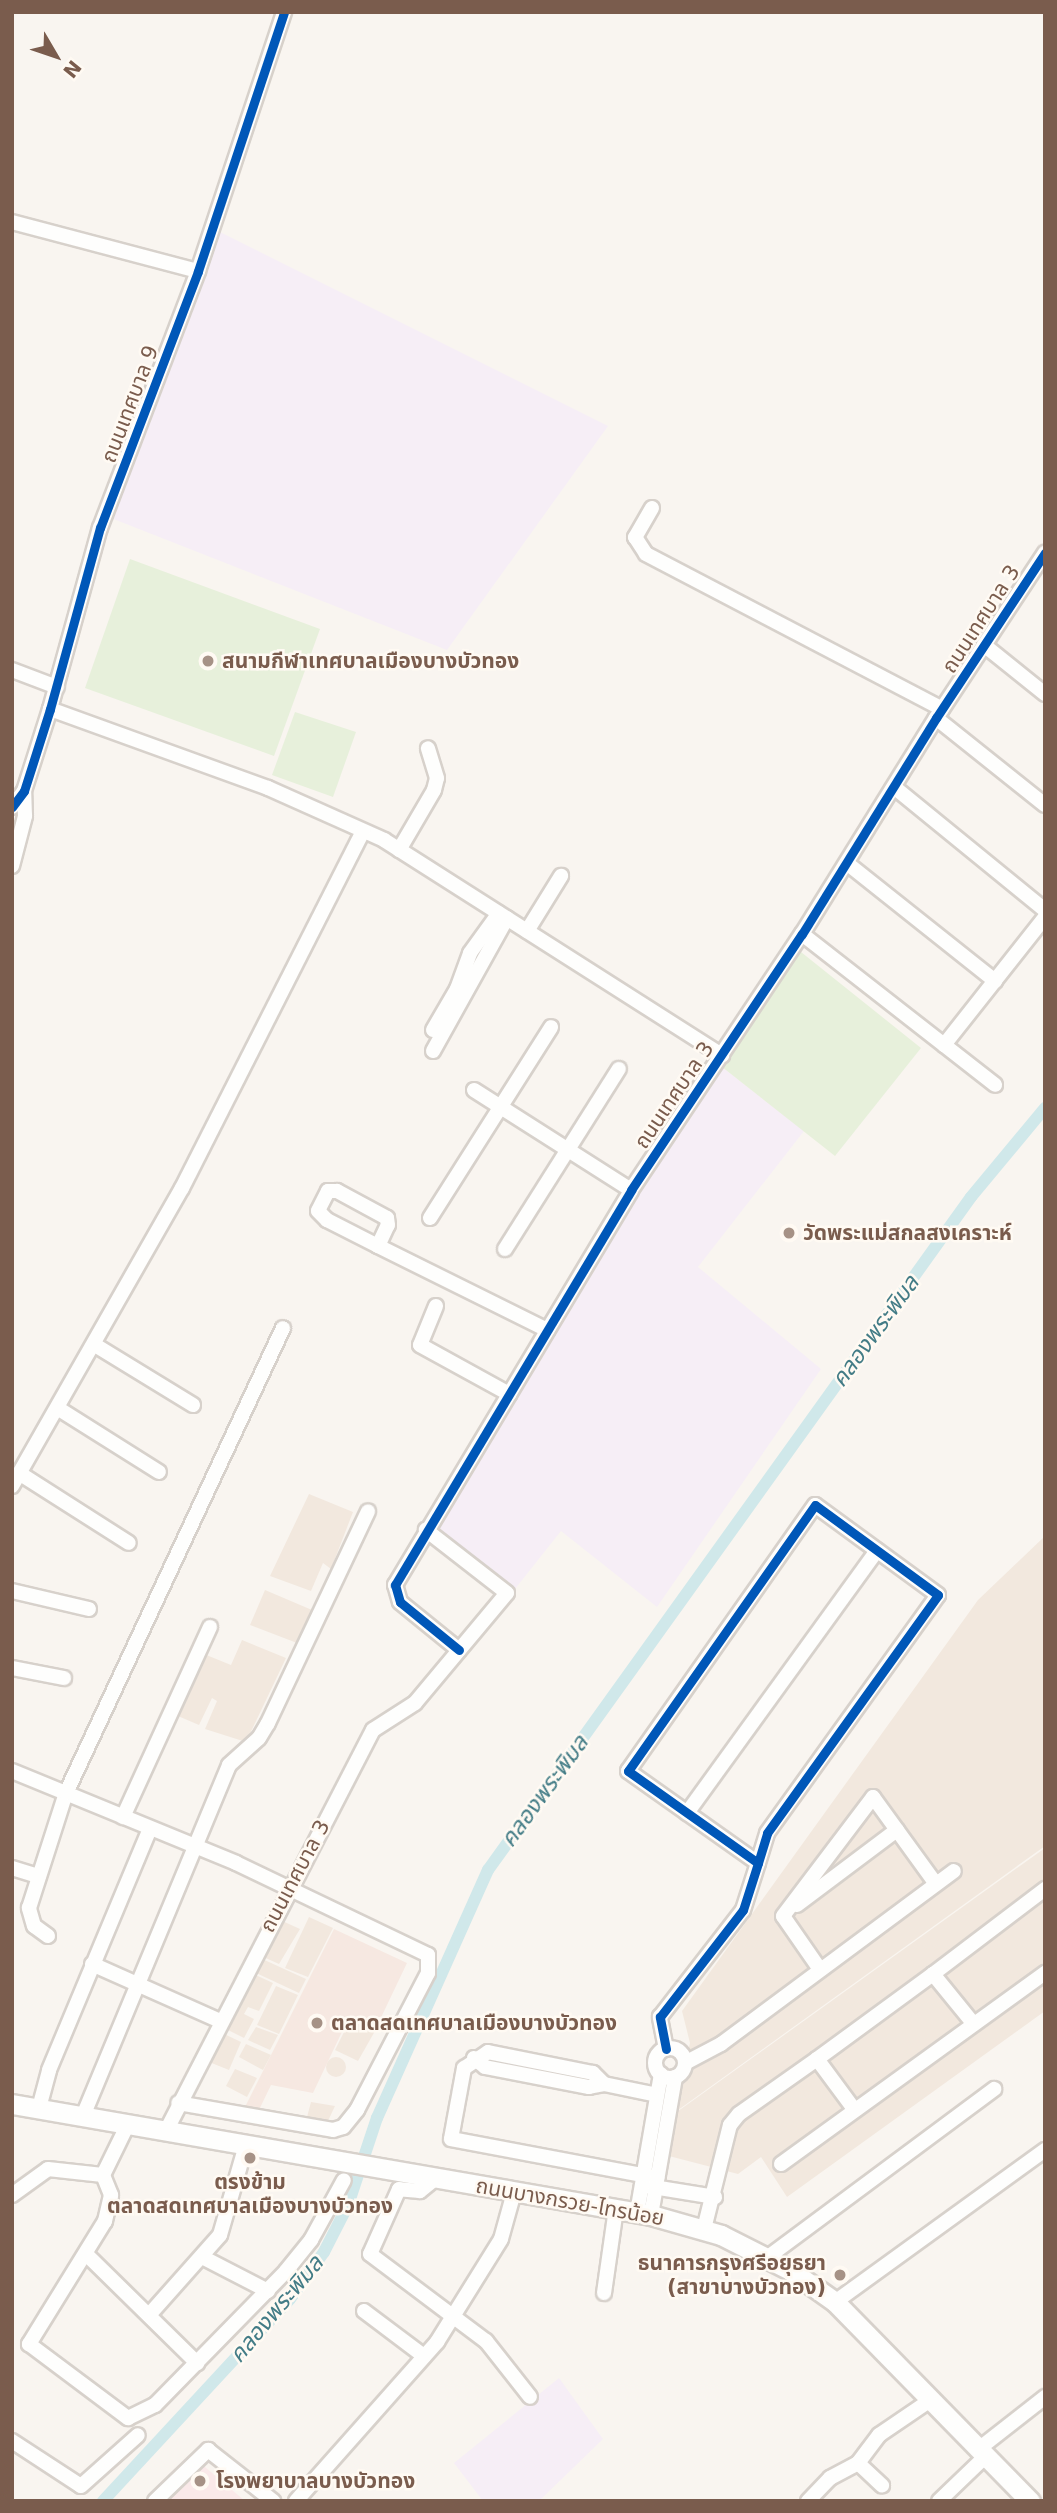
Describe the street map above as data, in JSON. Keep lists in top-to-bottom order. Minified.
{"streets":{"main road":["ถนนบางกรวย-ไทรน้อย"],"street":["ถนนเทศบาล 9","ถนนเทศบาล 3"]},"crossings":[["ถนนเทศบาล 3","ถนนบางกรวย-ไทรน้อย"]],"water":["คลองพระพิมล"],"places":["สนามกีฬาเทศบาลเมืองบางบัวทอง","วัดพระแม่สกลสงเคราะห์","ตลาดสดเทศบาลเมืองบางบัวทอง","ตรงข้าม ตลาดสดเทศบาลเมืองบางบัวทอง","ธนาคารกรุงศรีอยุธยา (สาขาบางบัวทอง)","โรงพยาบาลบางบัวทอง"],"north":"bottom right"}
